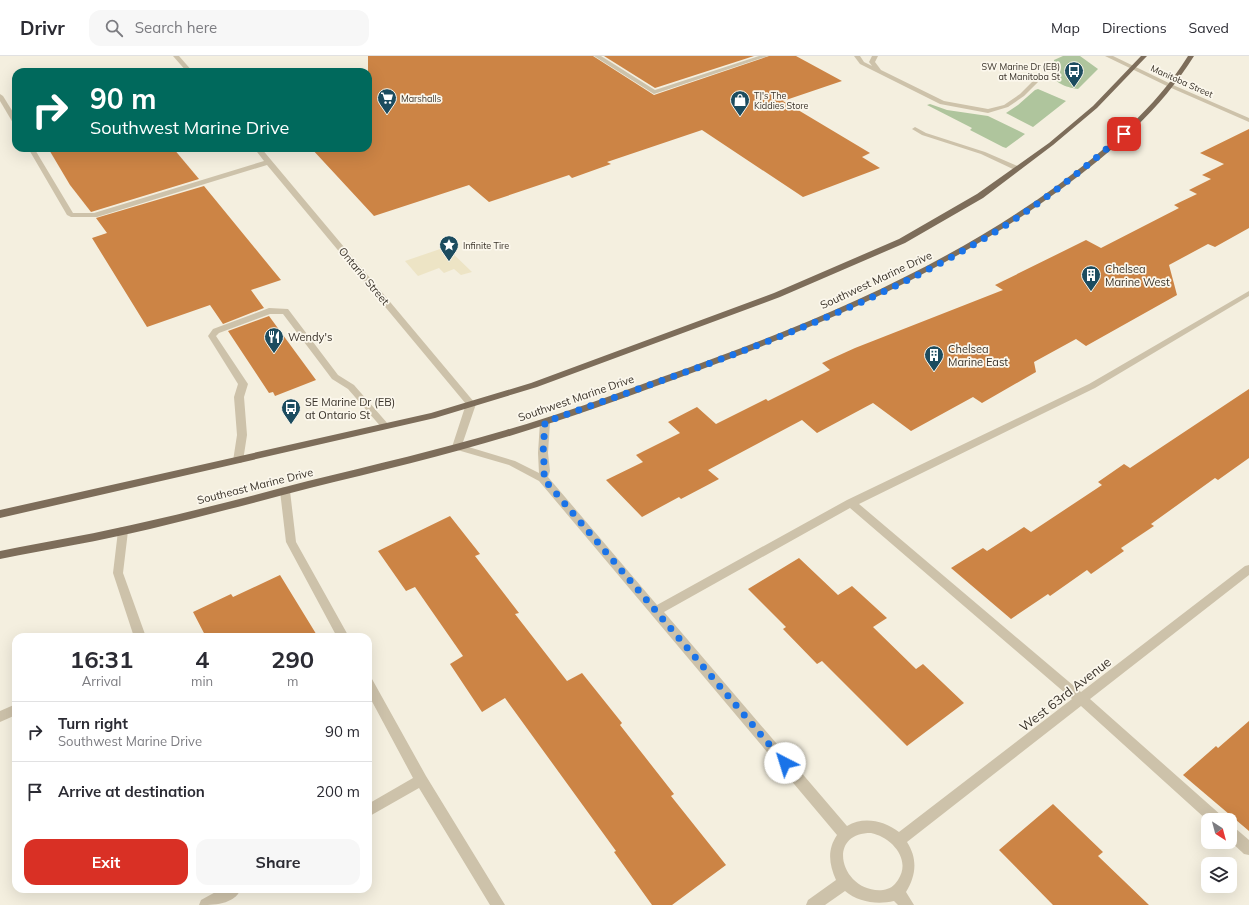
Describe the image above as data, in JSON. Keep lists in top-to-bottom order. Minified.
{"streets":{"main road":["Southwest Marine Drive","Southeast Marine Drive"],"street":["Manitoba Street","Ontario Street","West 63rd Avenue"]},"crossings":[["Manitoba Street","Southwest Marine Drive"],["Southwest Marine Drive","Southeast Marine Drive"]],"places":{"bus stop":["SW Marine Dr (EB) at Manitoba St","SE Marine Dr (EB) at Ontario St"],"supermarket":["Marshalls"],"shop":["TJ's The Kiddies Store"],"place":["Infinite Tire"],"building":["Chelsea Marine West","Chelsea Marine East"],"restaurant":["Wendy's"]},"north":"bottom right","page":{"header":"Drivr","search":"Search here","nav":["Map","Directions","Saved"],"turn":["90 m","Southwest Marine Drive"],"eta":["16:31","Arrival","4","min","290","m"],"list":[{"name":"Turn right","note":"Southwest Marine Drive","value":"90 m"},{"name":"Arrive at destination","value":"200 m"}],"buttons":["Exit","Share"]}}
